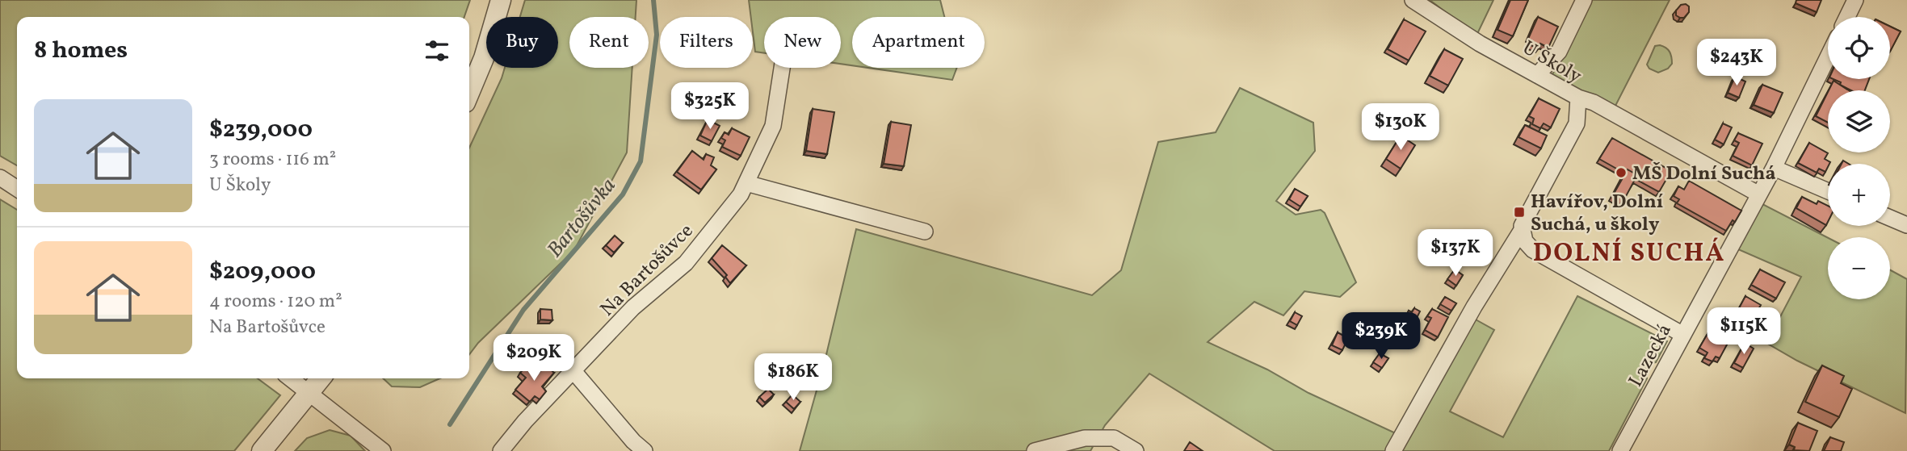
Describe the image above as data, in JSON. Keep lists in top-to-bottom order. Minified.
{"streets":{"street":["U Školy","Na Bartošůvce","Lazecká"]},"districts":["DOLNÍ SUCHÁ"],"water":["Bartošůvka"],"places":{"other":["MŠ Dolní Suchá"],"transit":["Havířov, Dolní Suchá, u školy"]},"page":{"map_buttons":["+","−"],"chip":["Buy","Rent","Filters","New","Apartment"],"heading":"8 homes","price":["$243K","$325K","$130K","$137K","$115K","$239K","$209K","$186K"],"list":[{"name":"$239,000","note":"3 rooms · 116 m² · U Školy"},{"name":"$209,000","note":"4 rooms · 120 m² · Na Bartošůvce"}]}}
